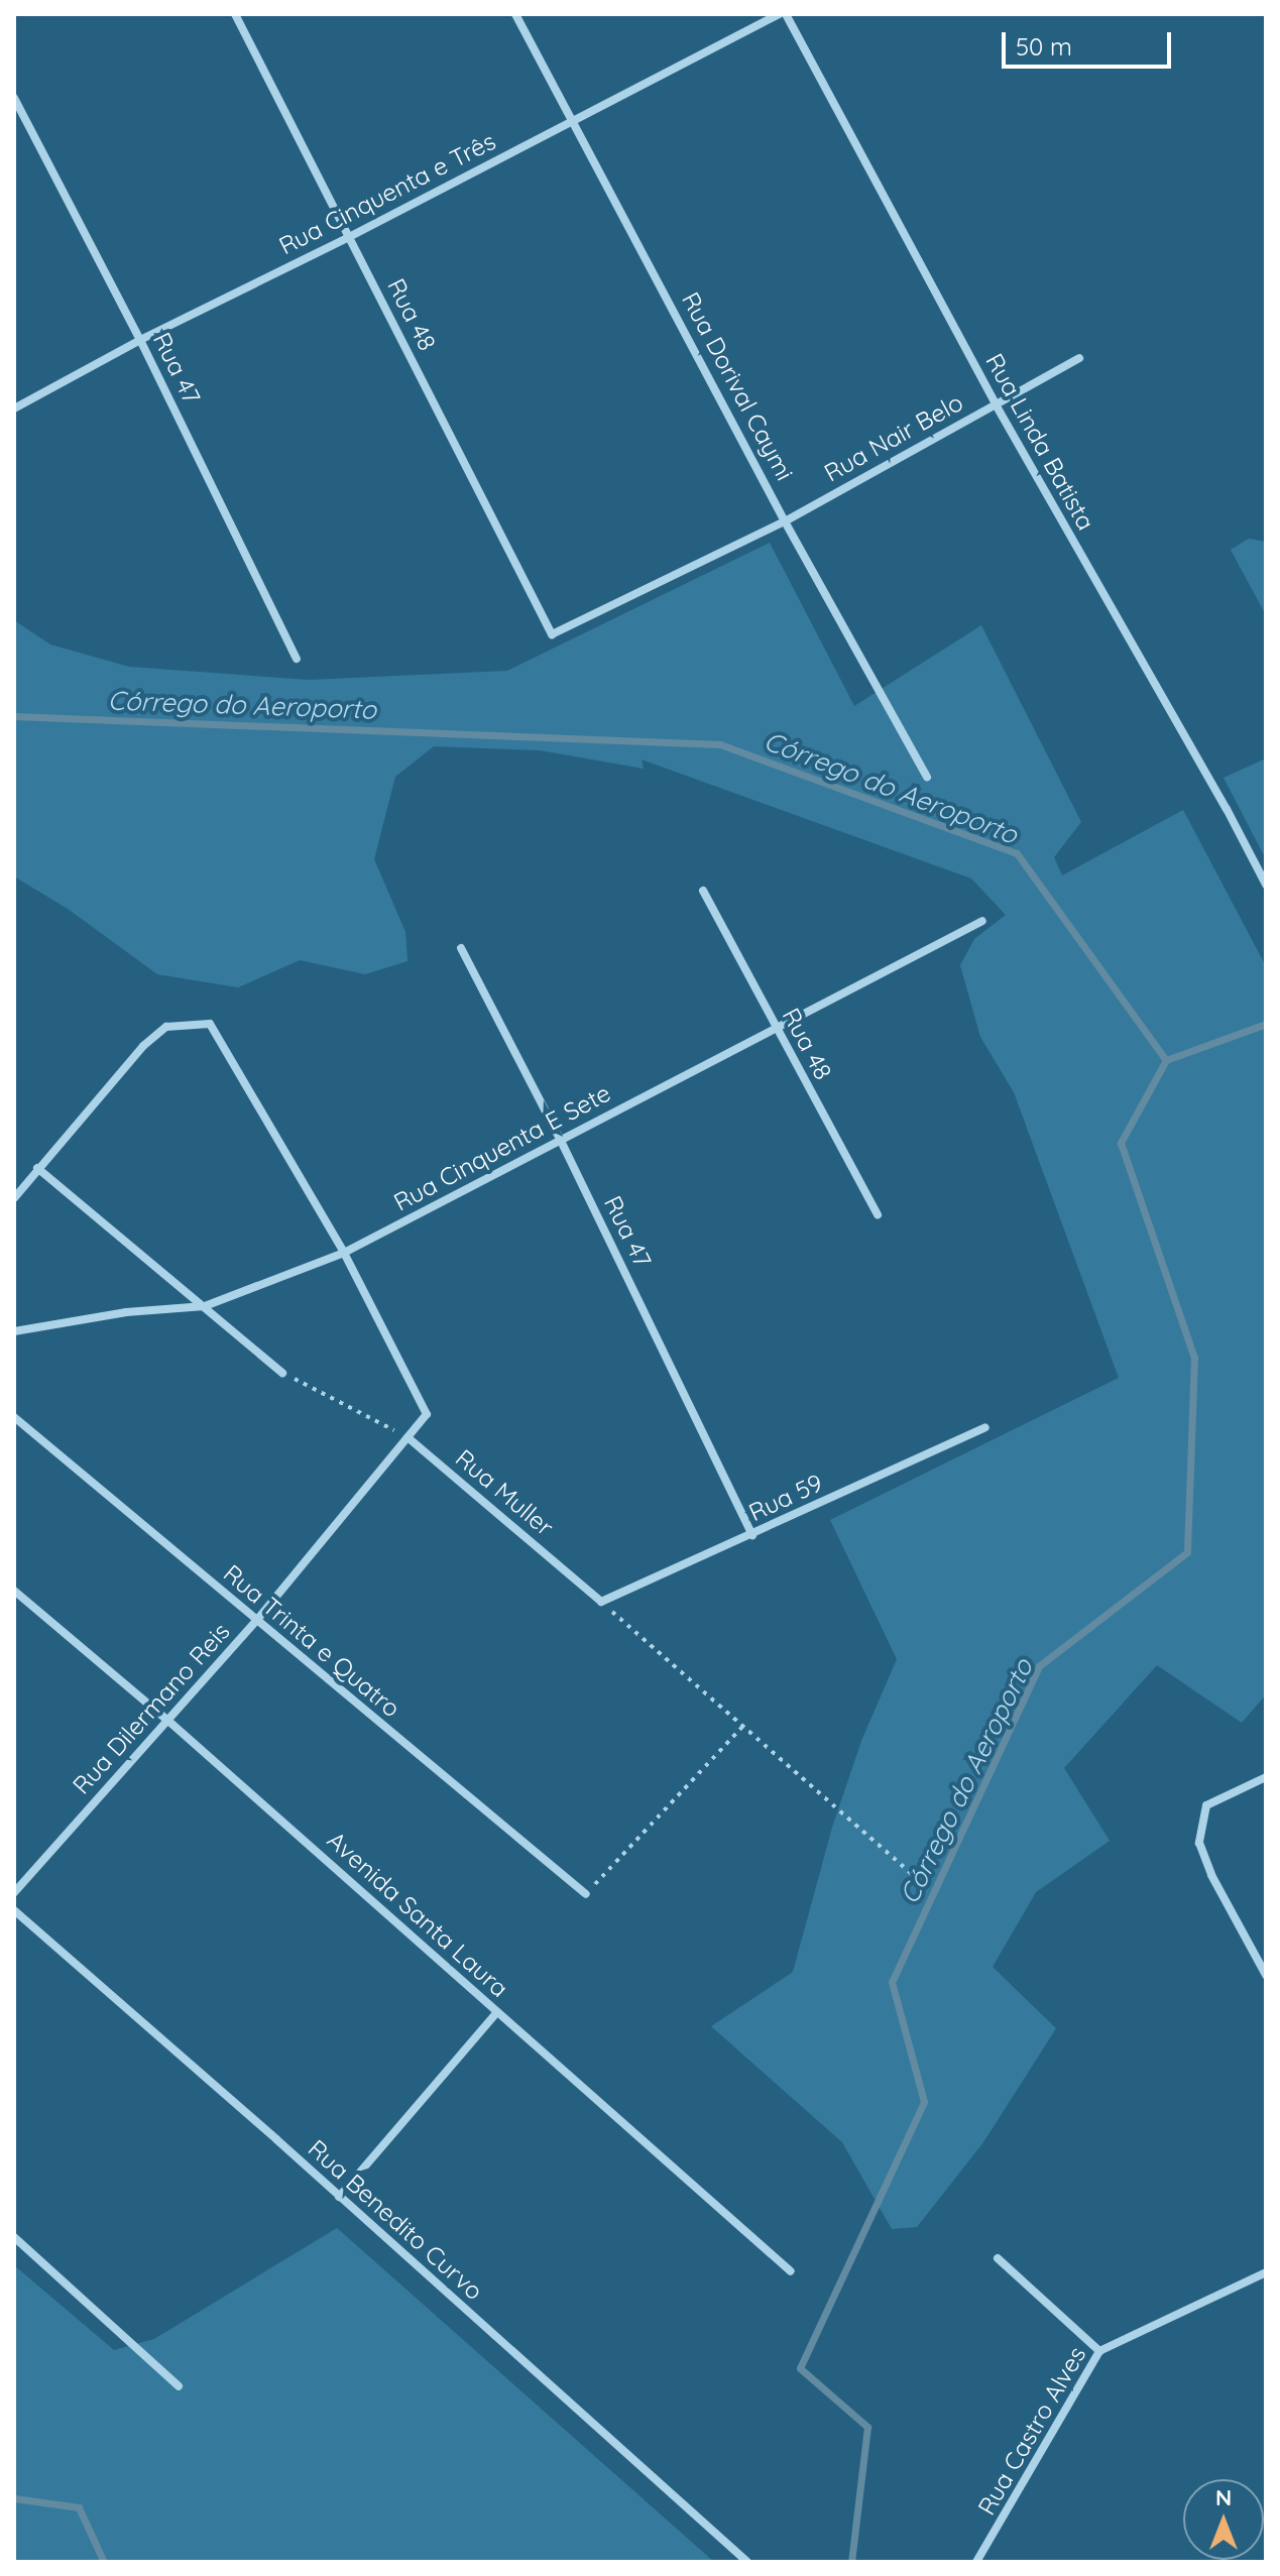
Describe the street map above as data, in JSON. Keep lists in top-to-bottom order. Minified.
{"streets":{"street":["Rua Cinquenta e Três","Rua 48","Rua 47","Rua Dorival Caymi","Rua Nair Belo","Rua Linda Batista","Rua Cinquenta E Sete","Rua Muller","Rua 59","Rua Trinta e Quatro","Rua Dilermano Reis","Avenida Santa Laura","Rua Benedito Curvo","Rua Castro Alves"]},"crossings":[["Rua Cinquenta e Três","Rua 48"],["Rua Cinquenta e Três","Rua 47"],["Rua Cinquenta e Três","Rua Dorival Caymi"],["Rua Cinquenta e Três","Rua Linda Batista"],["Rua 48","Rua Nair Belo"],["Rua 48","Rua Cinquenta E Sete"],["Rua 47","Rua Cinquenta E Sete"],["Rua 47","Rua 59"],["Rua Dorival Caymi","Rua Nair Belo"],["Rua Nair Belo","Rua Linda Batista"],["Rua Cinquenta E Sete","Rua Dilermano Reis"],["Rua Muller","Rua 59"],["Rua Muller","Rua Dilermano Reis"],["Rua Trinta e Quatro","Rua Dilermano Reis"],["Rua Dilermano Reis","Avenida Santa Laura"]],"water":["Córrego do Aeroporto"],"scale_bar":"50 m","north":"top"}
